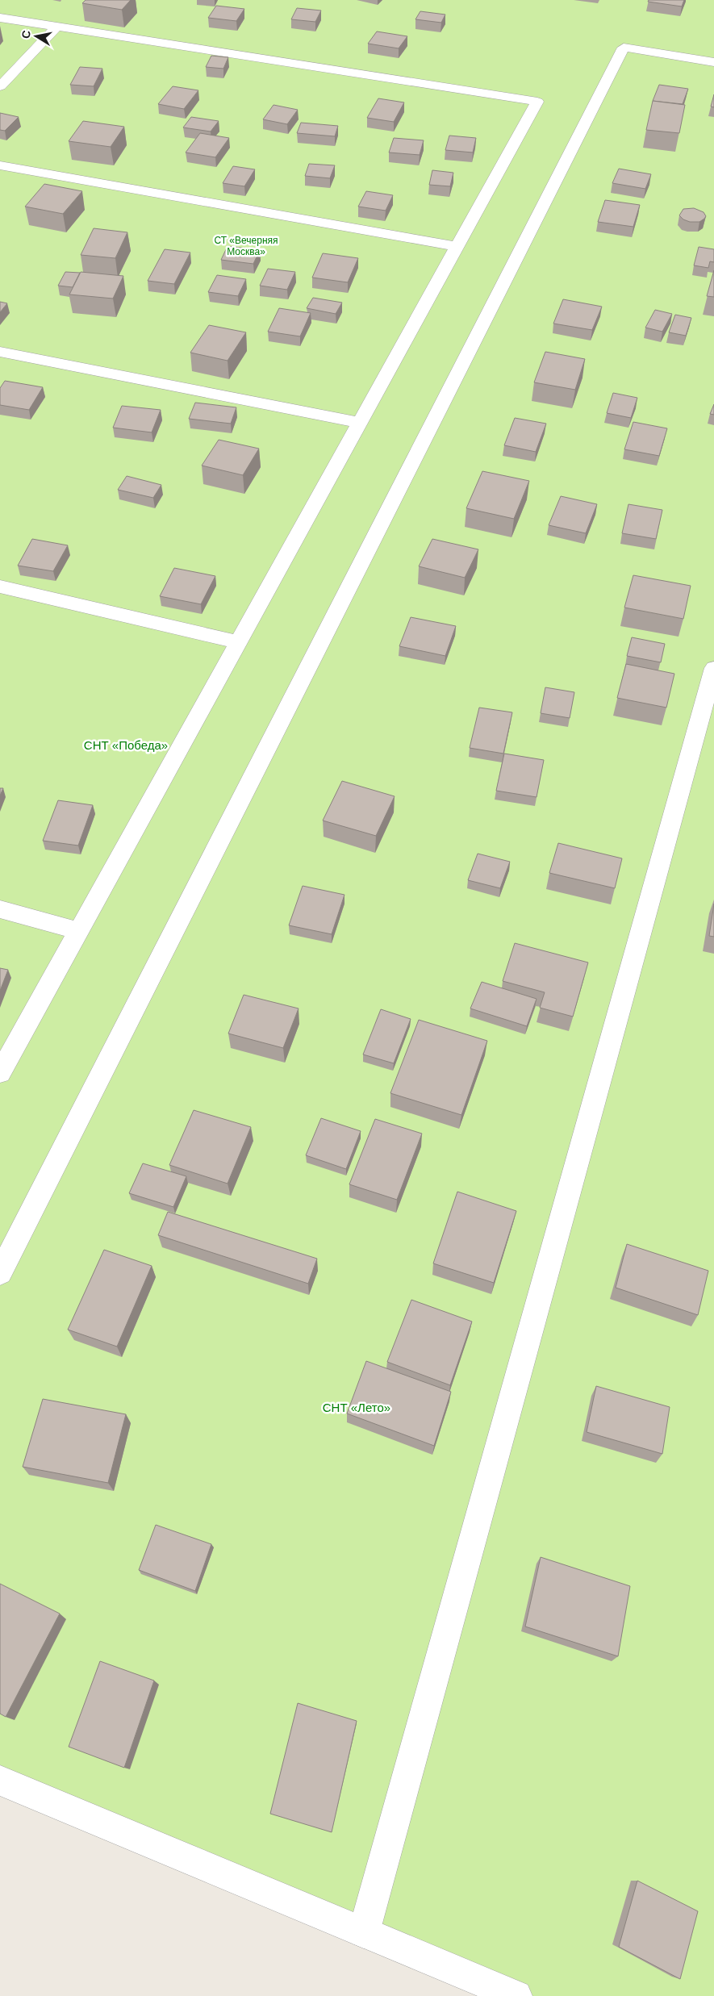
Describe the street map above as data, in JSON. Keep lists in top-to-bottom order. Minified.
{"parks":["СТ «Вечерняя Москва»","СНТ «Победа»","СНТ «Лето»"],"north":"left"}
